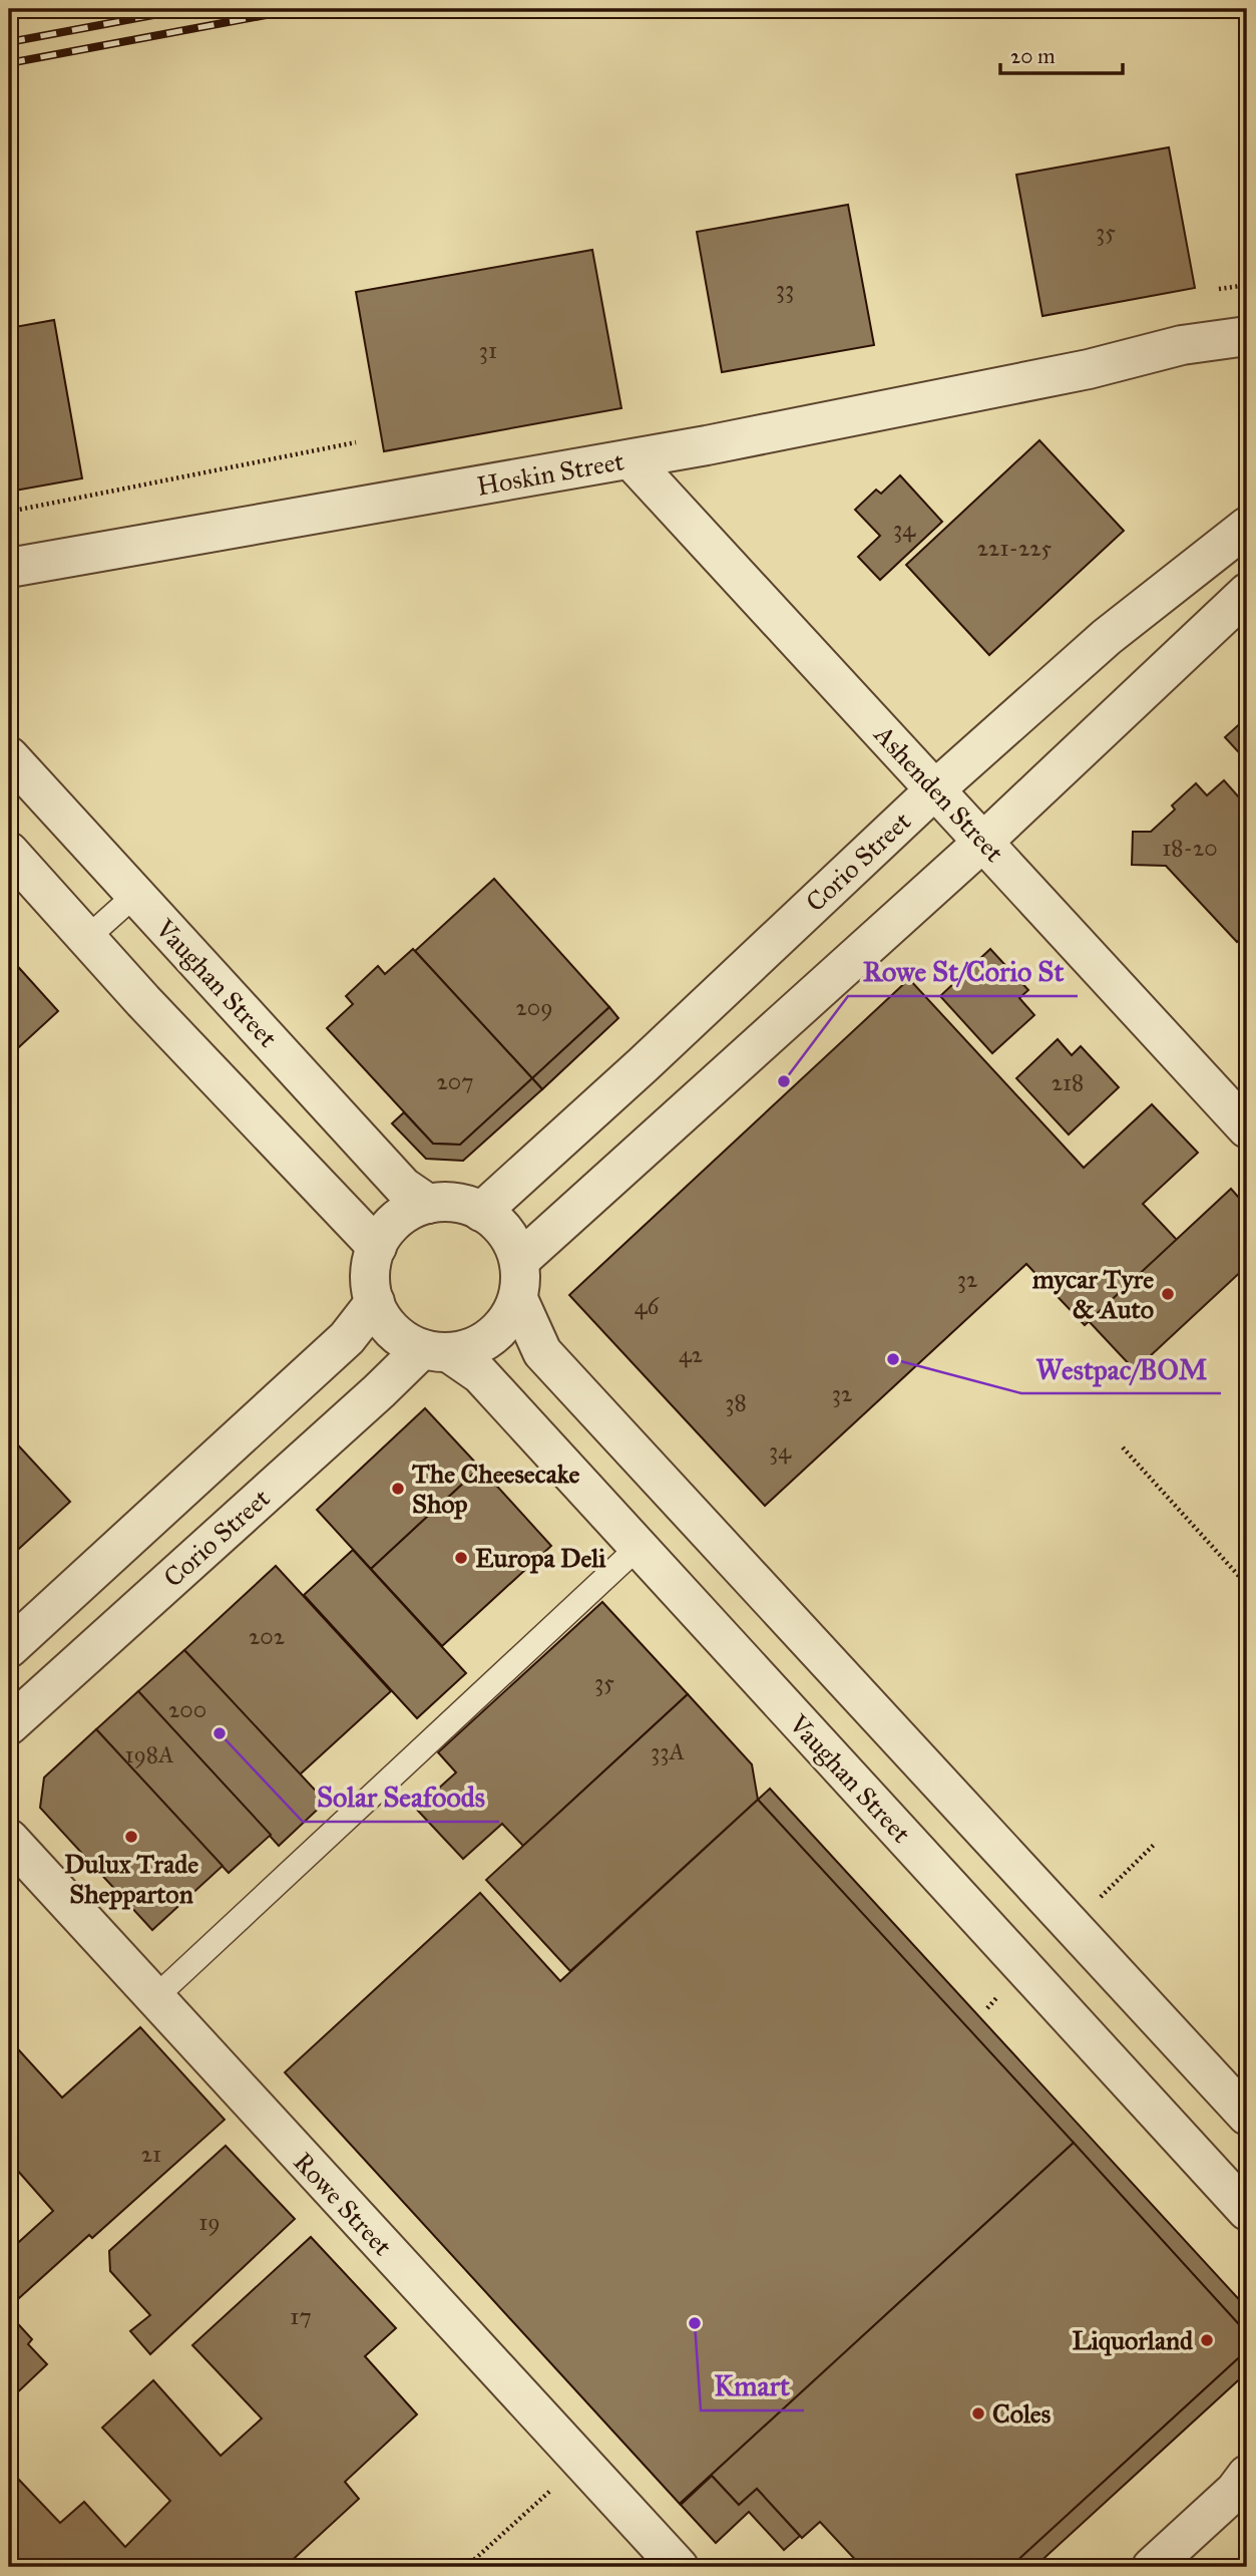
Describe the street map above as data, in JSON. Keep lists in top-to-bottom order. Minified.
{"streets":{"street":["Hoskin Street","Ashenden Street","Corio Street","Vaughan Street","Rowe Street"]},"crossings":[["Hoskin Street","Ashenden Street"],["Ashenden Street","Corio Street"],["Corio Street","Vaughan Street"]],"places":["Rowe St/Corio St","mycar Tyre & Auto","Westpac/BOM","The Cheesecake Shop","Europa Deli","Solar Seafoods","Dulux Trade Shepparton","Kmart","Liquorland","Coles"],"house_numbers":["35","33","31","34","221-225","18-20","209","207","218","32","46","42","32","38","34","202","35","200","33A","198A","21","19","17"],"scale_bar":"20 m"}
